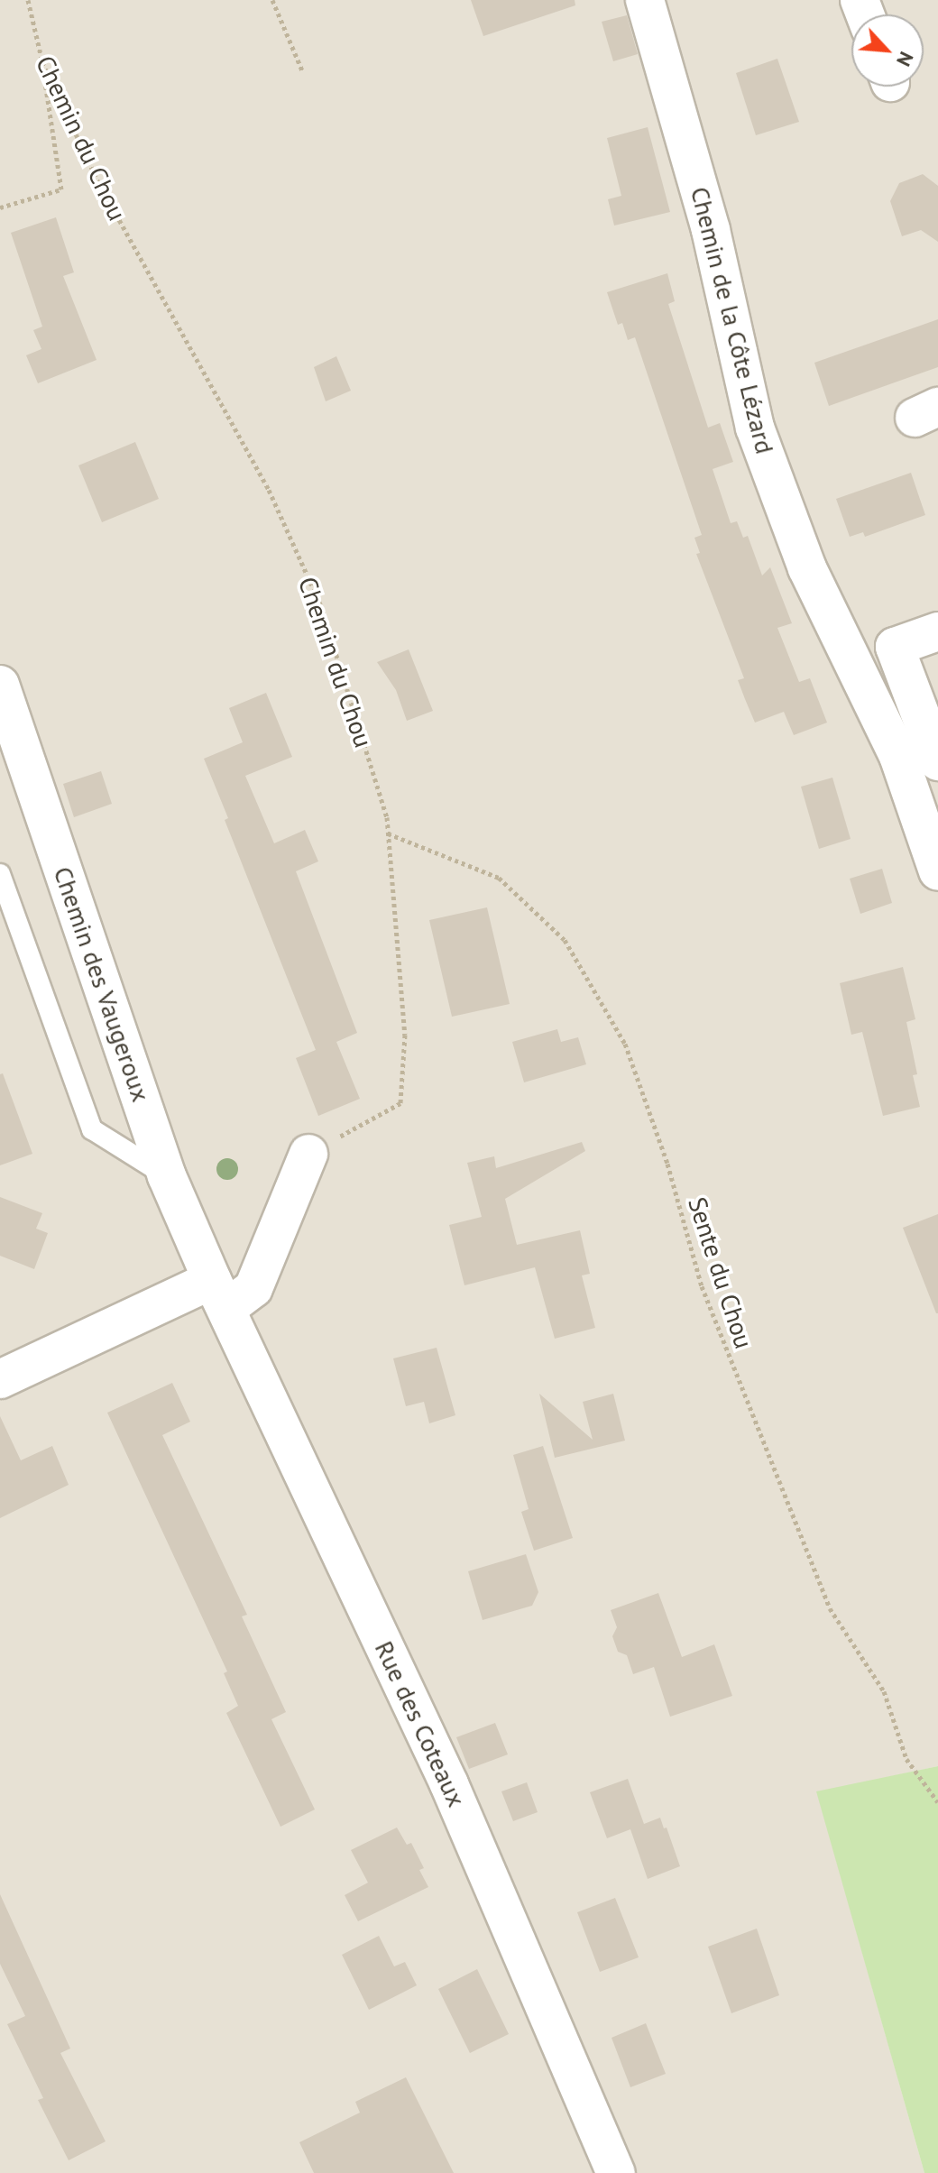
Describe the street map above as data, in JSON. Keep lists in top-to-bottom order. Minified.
{"streets":{"street":["Chemin de la Côte Lézard","Chemin des Vaugeroux","Rue des Coteaux"],"path":["Chemin du Chou","Sente du Chou"]},"crossings":[["Chemin du Chou","Sente du Chou"],["Chemin des Vaugeroux","Rue des Coteaux"]],"north":"bottom right"}
